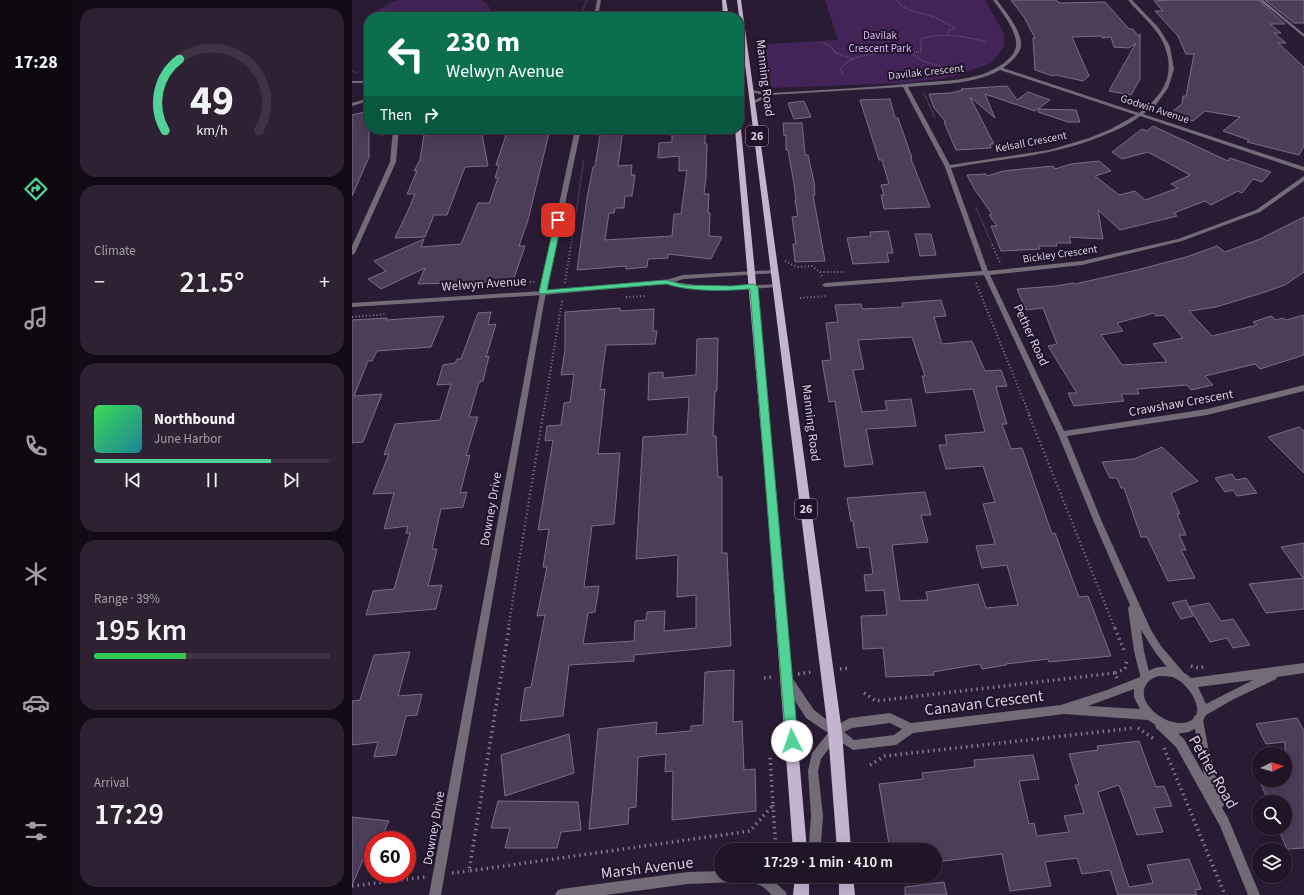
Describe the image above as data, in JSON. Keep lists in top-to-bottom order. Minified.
{"streets":{"main road":["Manning Road","26"],"street":["Davilak Crescent","Godwin Avenue","Kelsall Crescent","Bickley Crescent","Welwyn Avenue","Pether Road","Crawshaw Crescent","Downey Drive","Canavan Crescent","Marsh Avenue"]},"crossings":[["Davilak Crescent","Manning Road"],["Davilak Crescent","Godwin Avenue"],["Davilak Crescent","Pether Road"],["Manning Road","Welwyn Avenue"],["Manning Road","Canavan Crescent"],["Godwin Avenue","Kelsall Crescent"],["26","Welwyn Avenue"],["26","Canavan Crescent"],["Kelsall Crescent","Pether Road"],["Bickley Crescent","Pether Road"],["Welwyn Avenue","Downey Drive"],["Pether Road","Crawshaw Crescent"],["Pether Road","Canavan Crescent"]],"parks":["Davilak Crescent Park"],"north":"right","page":{"tabs":"17:28","turn":["230 m","Welwyn Avenue"],"then":"Then","tile":["Climate",["Range · 39%","195 km"],["Arrival","17:29"]],"heat":["−","21.5°","+"],"song":["Northbound","June Harbor"],"limit":"60","trip":"17:29 · 1 min · 410 m","gauge":["49","km/h"]}}
